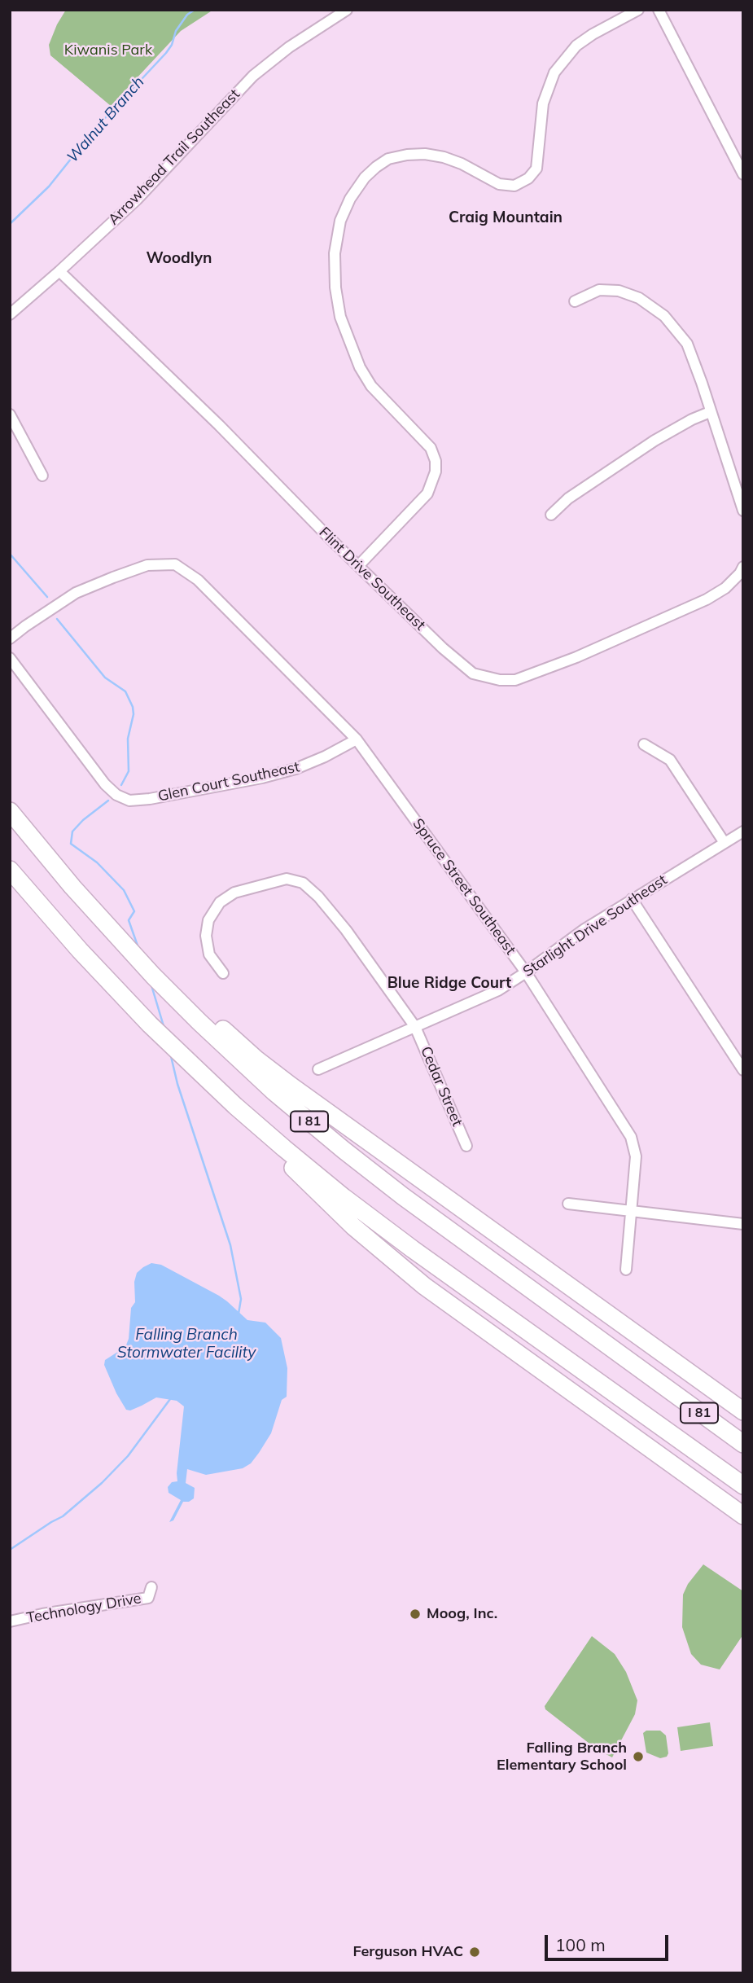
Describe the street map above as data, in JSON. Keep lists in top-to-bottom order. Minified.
{"streets":{"highway":["I 81"],"street":["Arrowhead Trail Southeast","Flint Drive Southeast","Glen Court Southeast","Spruce Street Southeast","Starlight Drive Southeast","Cedar Street","Technology Drive"]},"crossings":[["Arrowhead Trail Southeast","Flint Drive Southeast"],["Glen Court Southeast","Spruce Street Southeast"],["Spruce Street Southeast","Starlight Drive Southeast"],["Starlight Drive Southeast","Cedar Street"]],"districts":["Craig Mountain","Woodlyn","Blue Ridge Court"],"water":["Walnut Branch","Falling Branch Stormwater Facility"],"parks":["Kiwanis Park"],"places":["Moog, Inc.","Falling Branch Elementary School","Ferguson HVAC"],"scale_bar":"100 m"}
